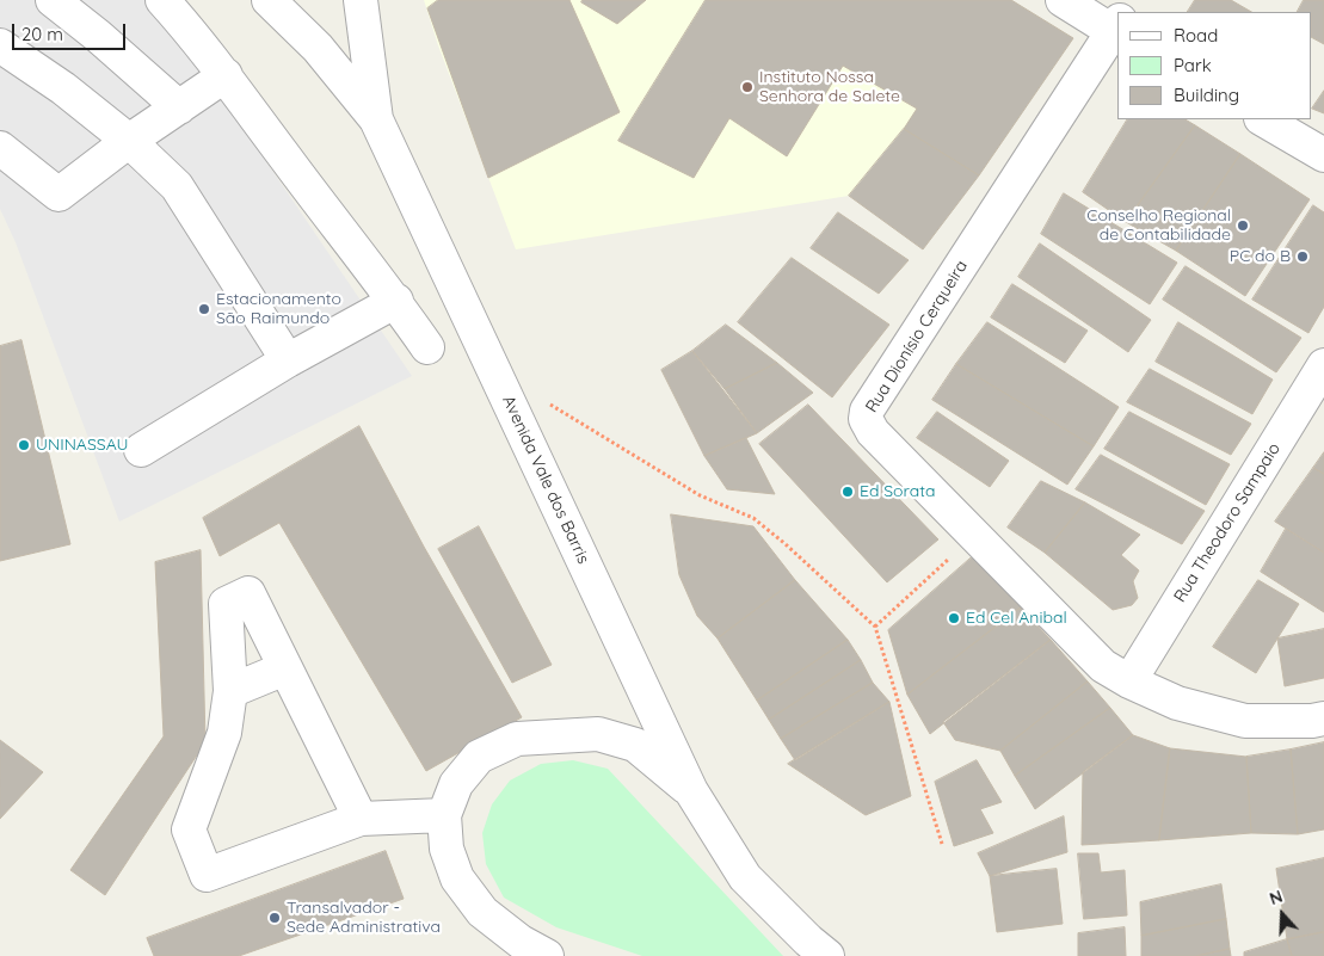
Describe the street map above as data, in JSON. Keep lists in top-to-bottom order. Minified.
{"streets":{"street":["Rua Dionísio Cerqueira","Avenida Vale dos Barris","Rua Theodoro Sampaio"]},"crossings":[["Rua Dionísio Cerqueira","Rua Theodoro Sampaio"]],"places":["Instituto Nossa Senhora de Salete","Conselho Regional de Contabilidade","PC do B","Estacionamento São Raimundo","UNINASSAU","Ed Sorata","Ed Cel Anibal","Transalvador - Sede Administrativa"],"legend":["Road","Park","Building"],"scale_bar":"20 m","north":"top"}
